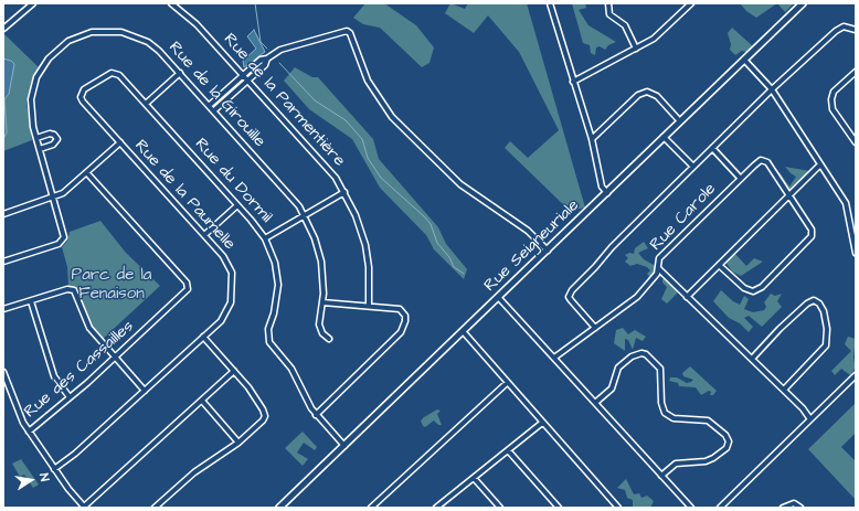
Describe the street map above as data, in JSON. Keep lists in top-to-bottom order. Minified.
{"streets":{"street":["Rue de la Girouille","Rue de la Parmentière","Rue du Dormil","Rue de la Paumelle","Rue Carole","Rue Seigneuriale","Rue des Cassailles"]},"crossings":[["Rue du Dormil","Rue de la Paumelle"],["Rue du Dormil","Rue Seigneuriale"]],"parks":["Parc de la Fenaison"],"north":"right"}
